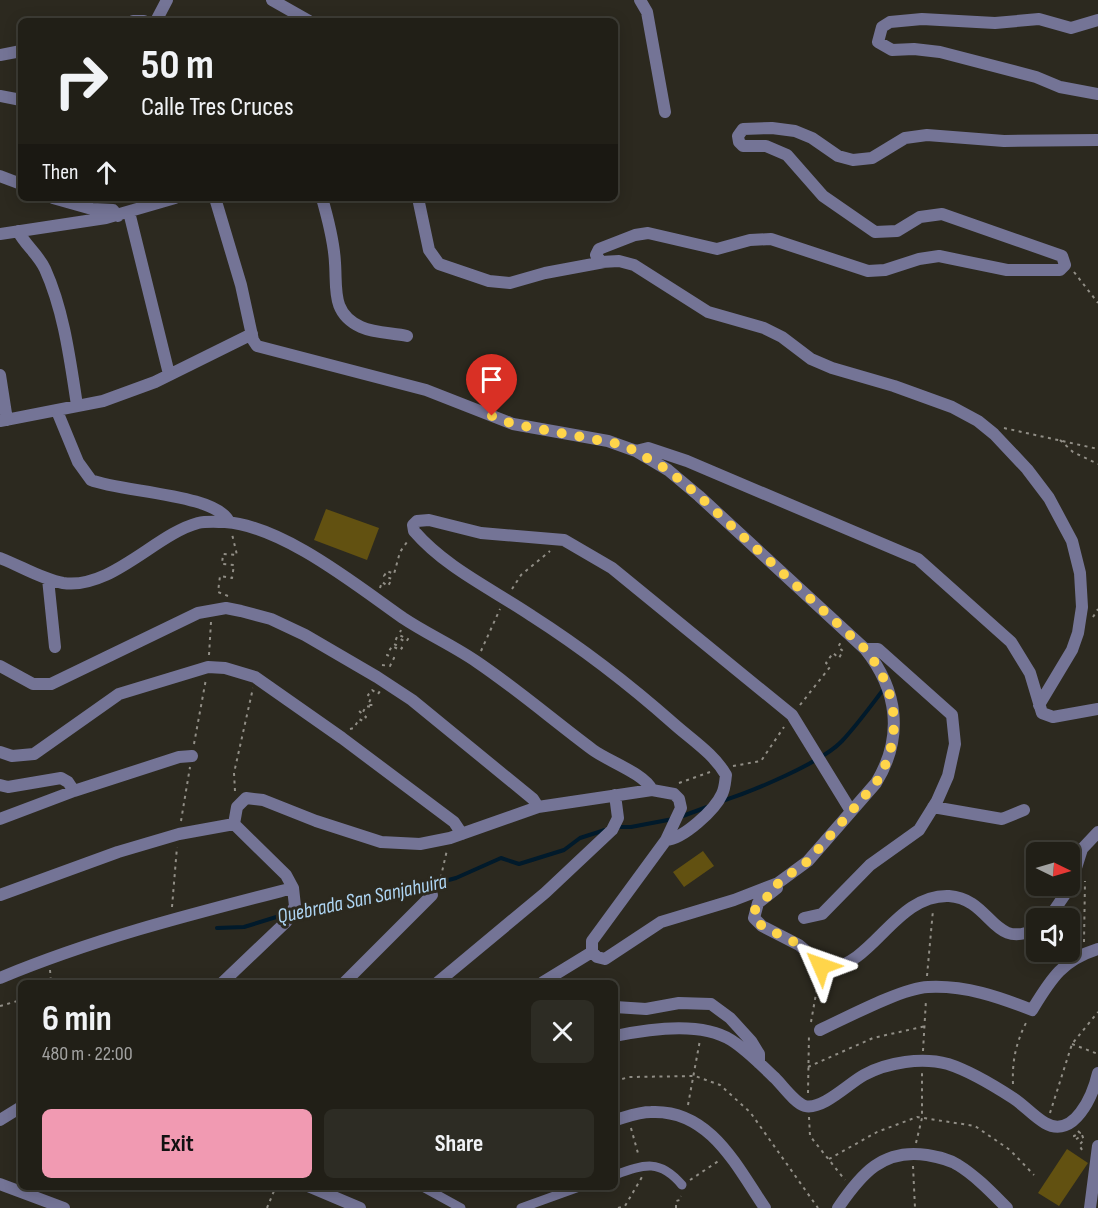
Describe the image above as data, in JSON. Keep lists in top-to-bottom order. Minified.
{"water":["Quebrada San Sanjahuira"],"north":"right","page":{"turn":["50 m","Calle Tres Cruces"],"then":"Then","heading":["6 min","480 m · 22:00"],"buttons":["Exit","Share"]}}
